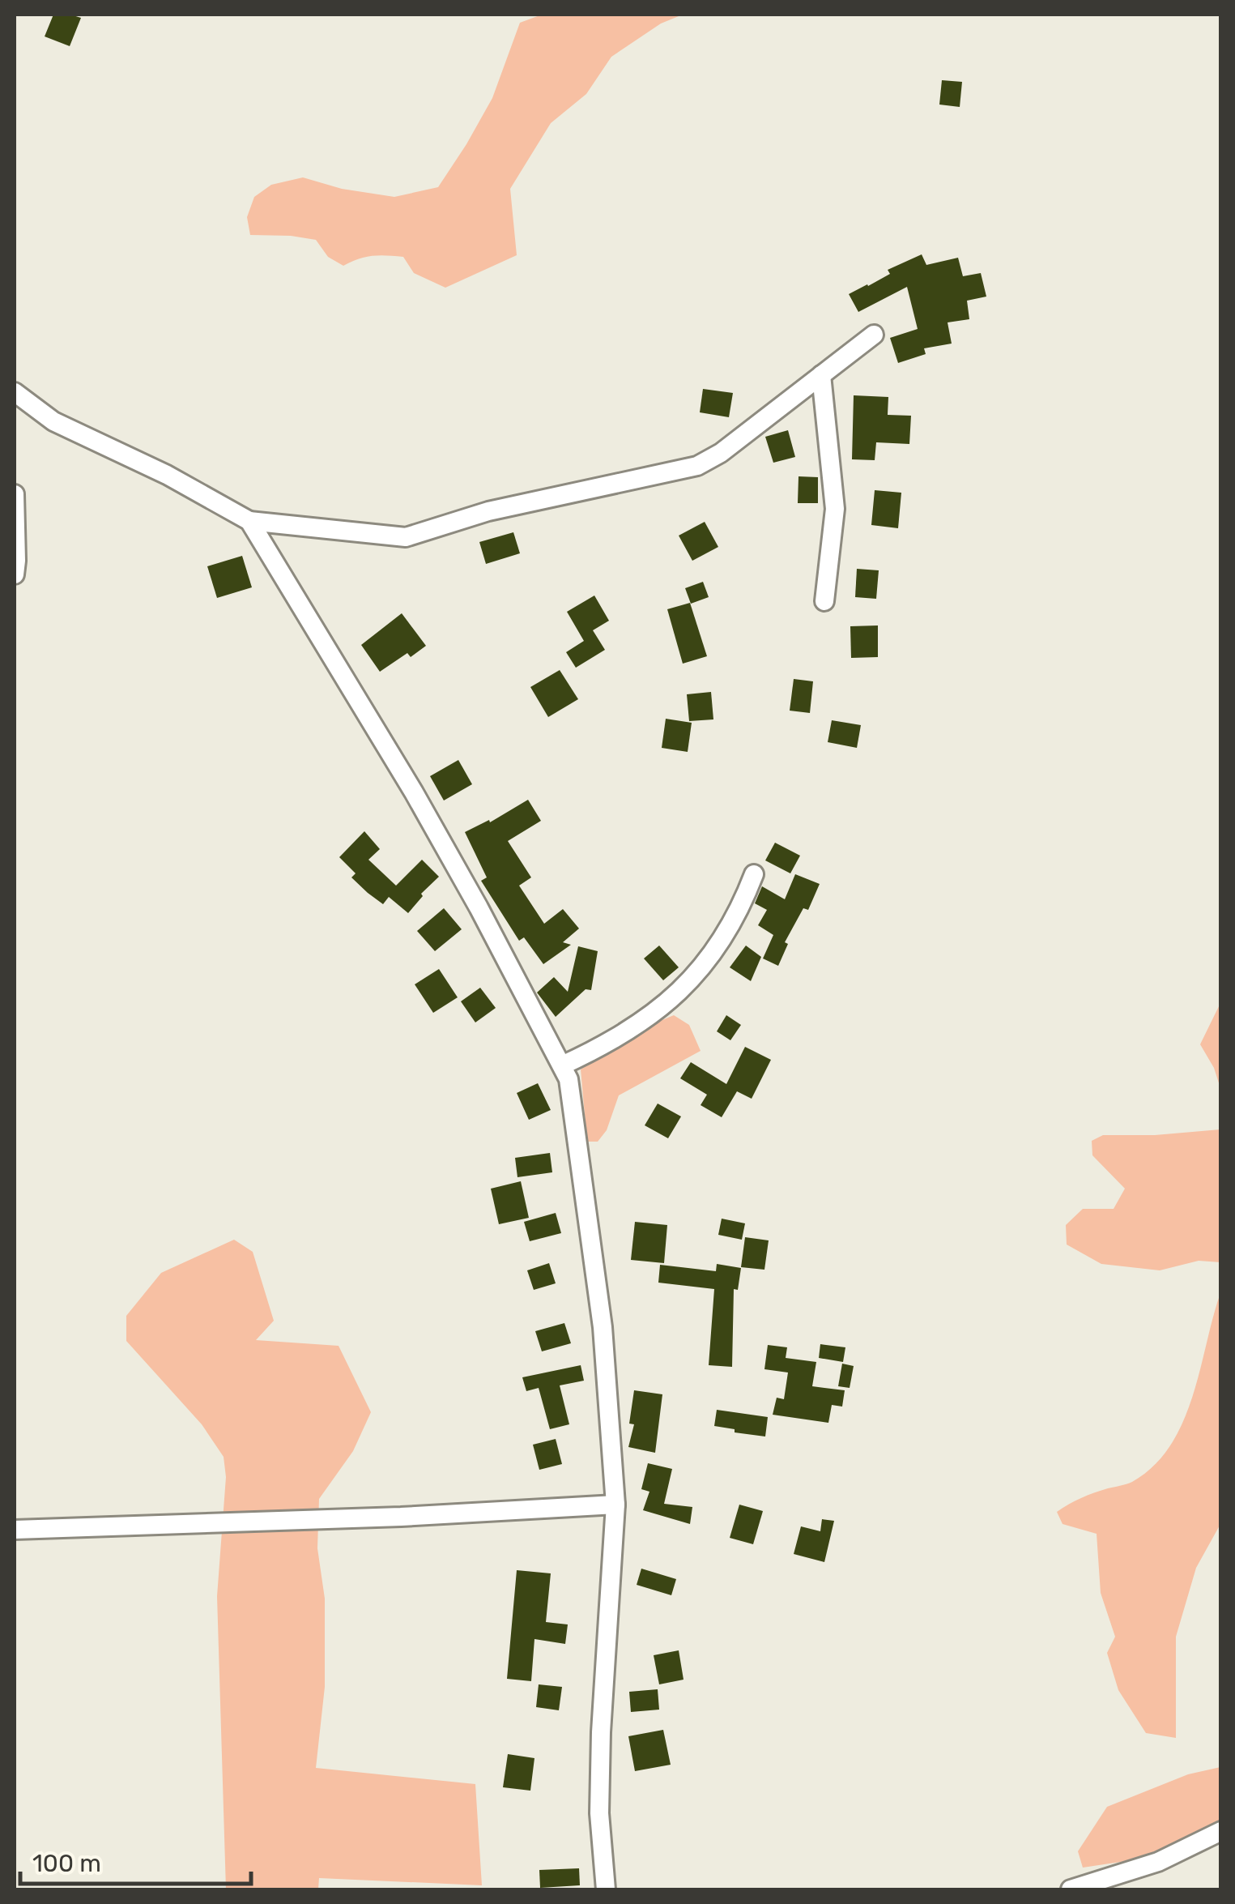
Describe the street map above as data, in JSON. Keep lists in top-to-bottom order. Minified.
{"scale_bar":"100 m"}
